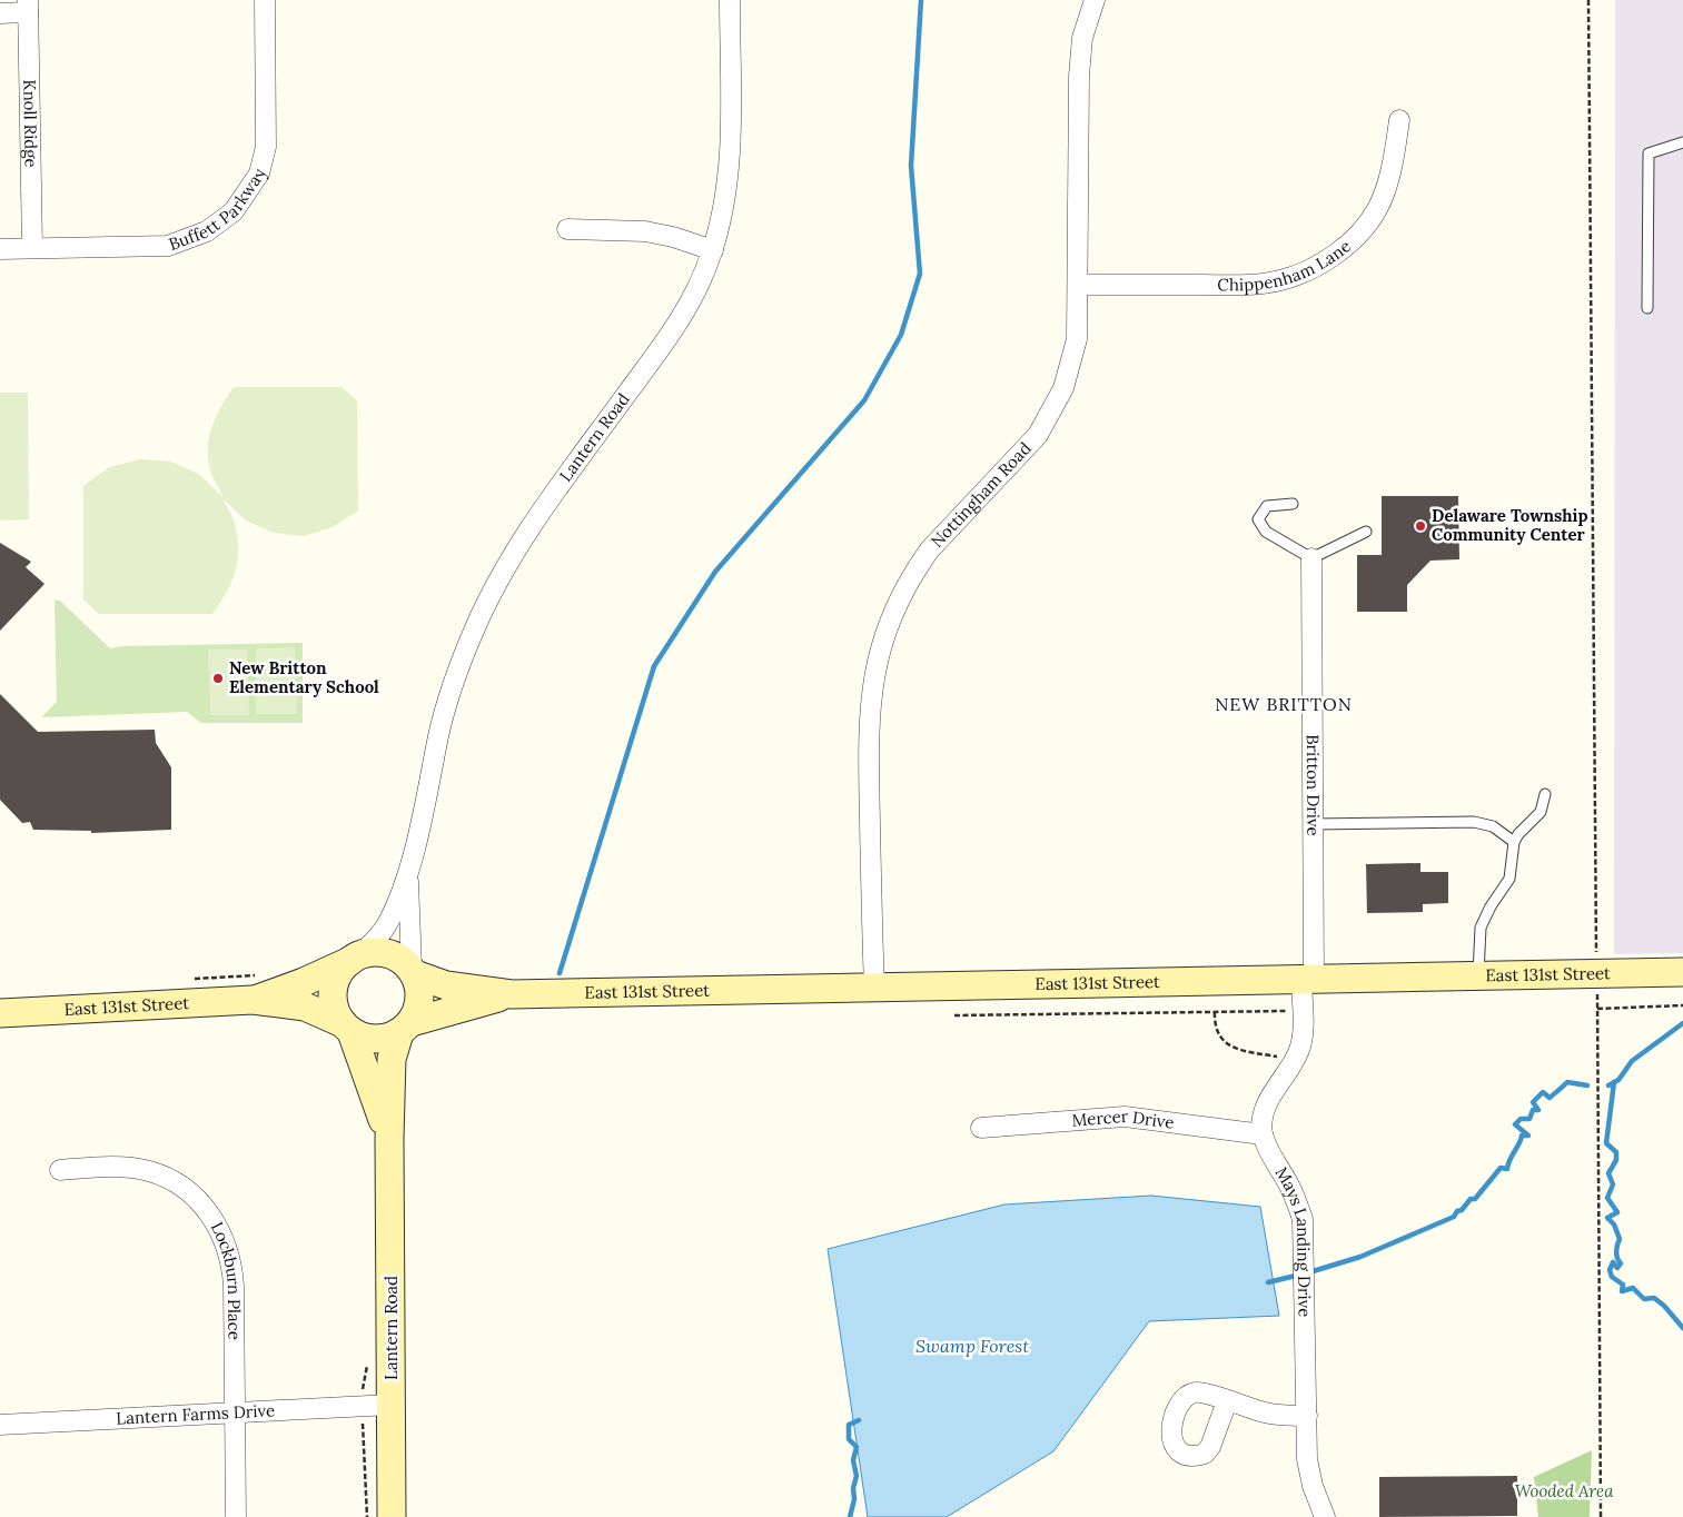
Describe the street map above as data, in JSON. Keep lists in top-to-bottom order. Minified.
{"streets":{"street":["Knoll Ridge","Buffett Parkway","Chippenham Lane","Lantern Road","Nottingham Road","Britton Drive","East 131st Street","Mercer Drive","Mays Landing Drive","Lockburn Place","Lantern Farms Drive"]},"crossings":[["Knoll Ridge","Buffett Parkway"],["Chippenham Lane","Nottingham Road"],["Lantern Road","East 131st Street"],["Lantern Road","Lantern Farms Drive"],["Nottingham Road","East 131st Street"],["Britton Drive","East 131st Street"],["Mercer Drive","Mays Landing Drive"],["Lockburn Place","Lantern Farms Drive"]],"districts":["NEW BRITTON"],"water":["Swamp Forest"],"parks":["Wooded Area"],"places":["Delaware Township Community Center","New Britton Elementary School"]}
